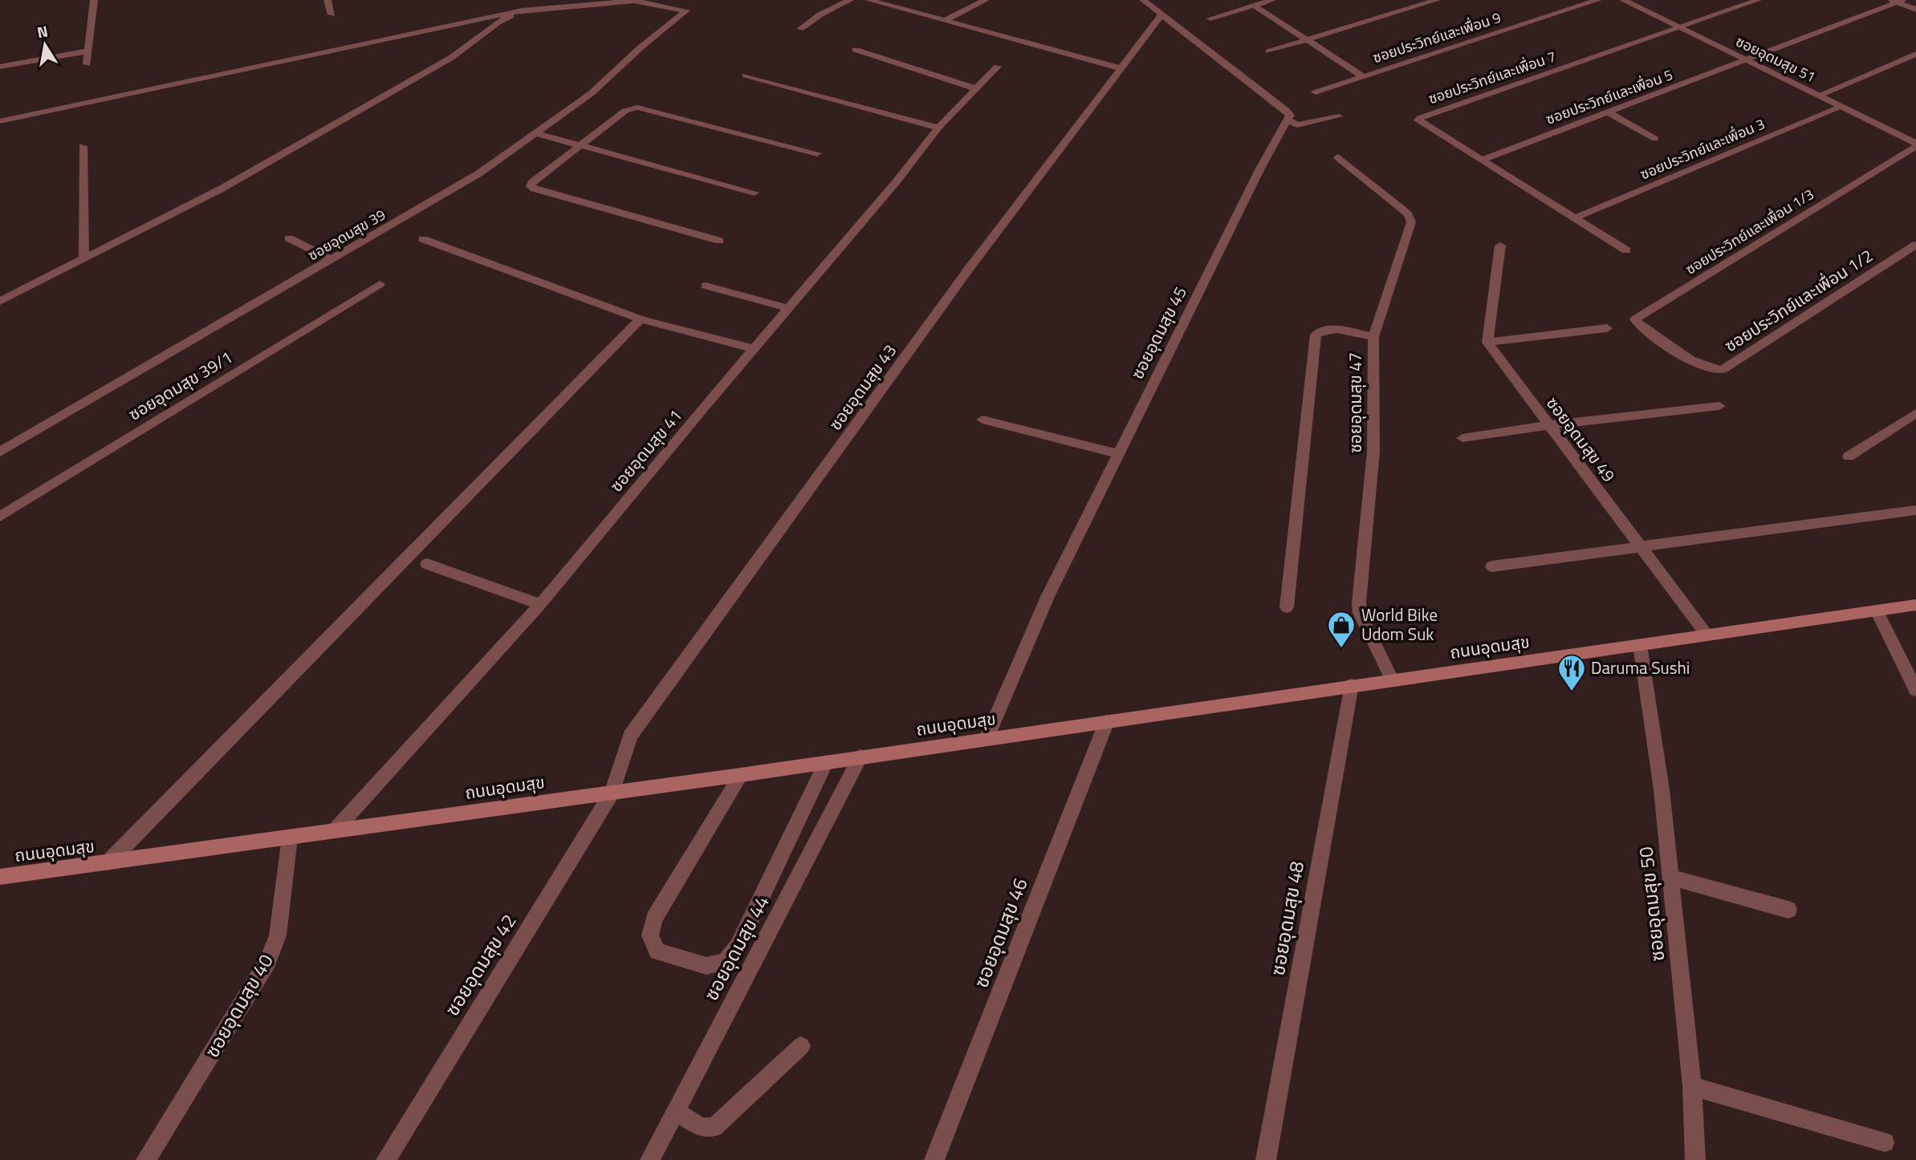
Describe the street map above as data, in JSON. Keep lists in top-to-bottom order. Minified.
{"streets":{"main road":["ถนนอุดมสุข"],"street":["ซอยประวิทย์และเพื่อน 9","ซอยอุดมสุข 51","ซอยประวิทย์และเพื่อน 7","ซอยประวิทย์และเพื่อน 5","ซอยประวิทย์และเพื่อน 3","ซอยประวิทย์และเพื่อน 1/3","ซอยอุดมสุข 39","ซอยประวิทย์และเพื่อน 1/2","ซอยอุดมสุข 45","ซอยอุดมสุข 39/1","ซอยอุดมสุข 43","ซอยอุดมสุข 47","ซอยอุดมสุข 49","ซอยอุดมสุข 41","ซอยอุดมสุข 50","ซอยอุดมสุข 48","ซอยอุดมสุข 46","ซอยอุดมสุข 44","ซอยอุดมสุข 42","ซอยอุดมสุข 40"]},"crossings":[["ซอยอุดมสุข 51","ซอยประวิทย์และเพื่อน 7"],["ซอยอุดมสุข 51","ซอยประวิทย์และเพื่อน 5"],["ซอยอุดมสุข 51","ซอยประวิทย์และเพื่อน 3"],["ซอยอุดมสุข 51","ซอยประวิทย์และเพื่อน 1/3"],["ซอยประวิทย์และเพื่อน 7","ซอยประวิทย์และเพื่อน 5"],["ซอยประวิทย์และเพื่อน 7","ซอยประวิทย์และเพื่อน 3"],["ซอยประวิทย์และเพื่อน 1/3","ซอยประวิทย์และเพื่อน 1/2"],["ซอยอุดมสุข 45","ถนนอุดมสุข"],["ซอยอุดมสุข 43","ถนนอุดมสุข"],["ซอยอุดมสุข 43","ซอยอุดมสุข 42"],["ซอยอุดมสุข 47","ถนนอุดมสุข"],["ซอยอุดมสุข 49","ถนนอุดมสุข"],["ซอยอุดมสุข 41","ถนนอุดมสุข"],["ถนนอุดมสุข","ซอยอุดมสุข 50"],["ถนนอุดมสุข","ซอยอุดมสุข 48"],["ถนนอุดมสุข","ซอยอุดมสุข 46"],["ถนนอุดมสุข","ซอยอุดมสุข 44"],["ถนนอุดมสุข","ซอยอุดมสุข 42"],["ถนนอุดมสุข","ซอยอุดมสุข 40"]],"places":{"shop":["World Bike Udom Suk"],"restaurant":["Daruma Sushi"]},"north":"top"}
